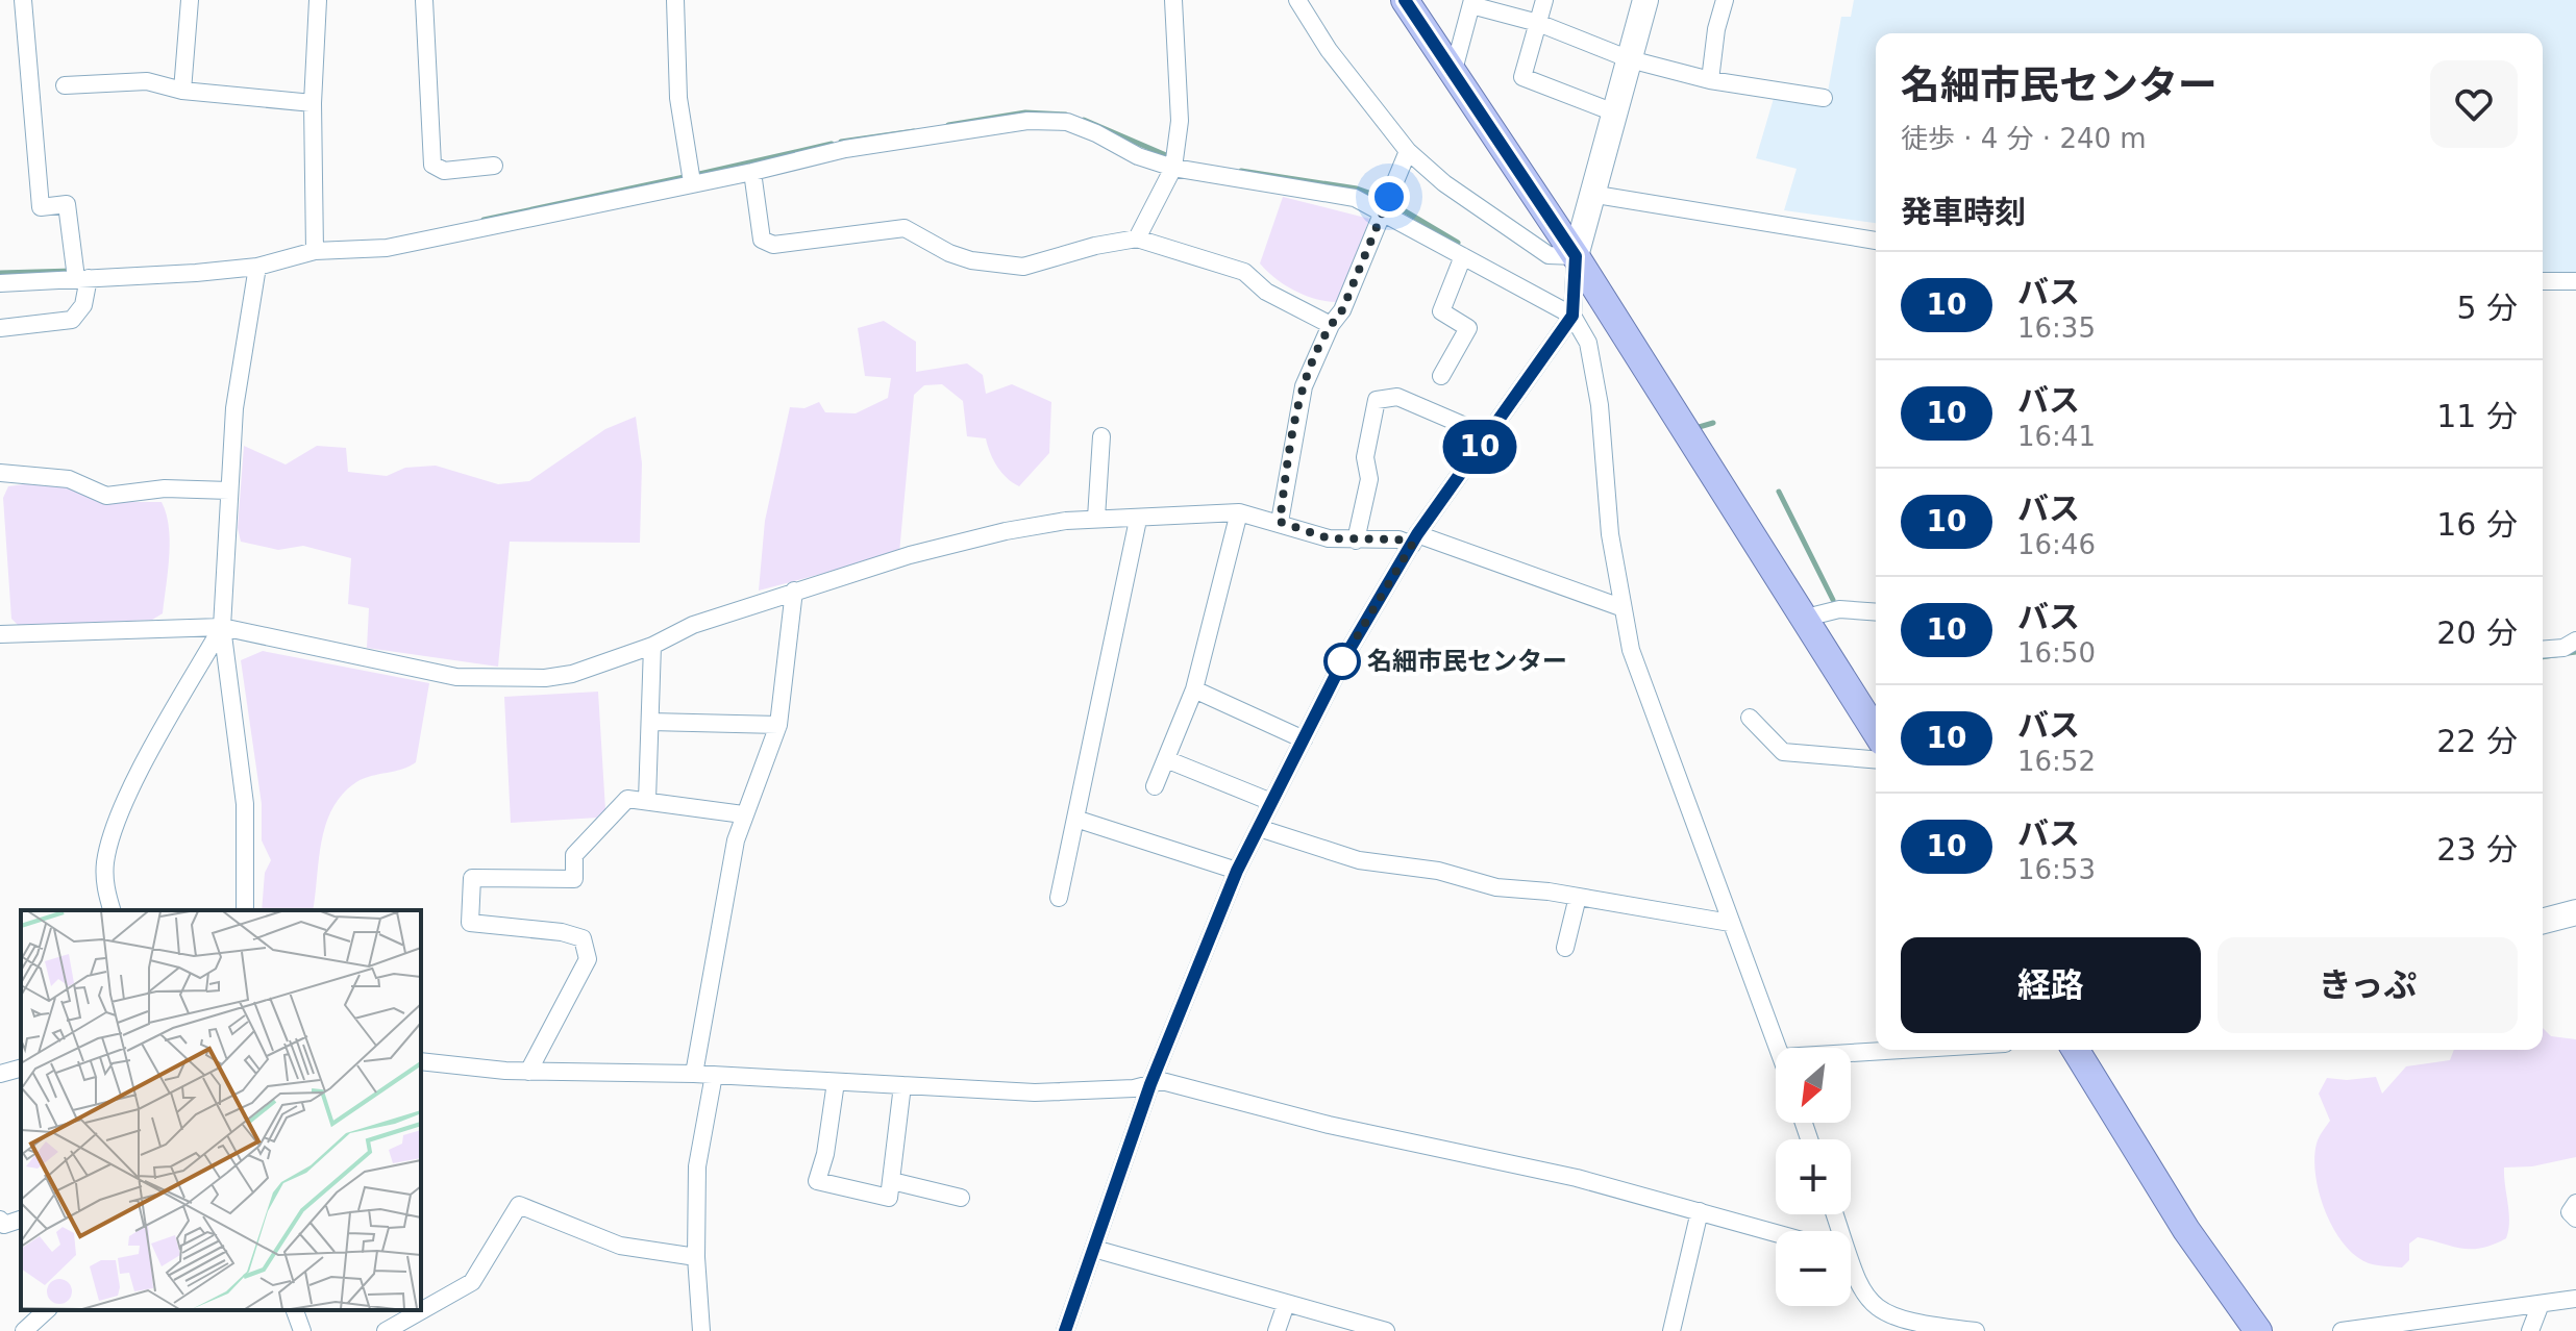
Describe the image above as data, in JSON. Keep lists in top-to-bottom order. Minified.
{"places":["名細市民センター"],"lines":["bus line 10"],"north":"bottom left","page":{"on_map":"10","heading":[["名細市民センター","徒歩 · 4 分 · 240 m"],"発車時刻"],"list":[{"mark":"10","name":"バス","note":"16:35","value":"5 分"},{"mark":"10","name":"バス","note":"16:41","value":"11 分"},{"mark":"10","name":"バス","note":"16:46","value":"16 分"},{"mark":"10","name":"バス","note":"16:50","value":"20 分"},{"mark":"10","name":"バス","note":"16:52","value":"22 分"},{"mark":"10","name":"バス","note":"16:53","value":"23 分"}],"buttons":["経路","きっぷ"],"map_buttons":["+","−"]}}
